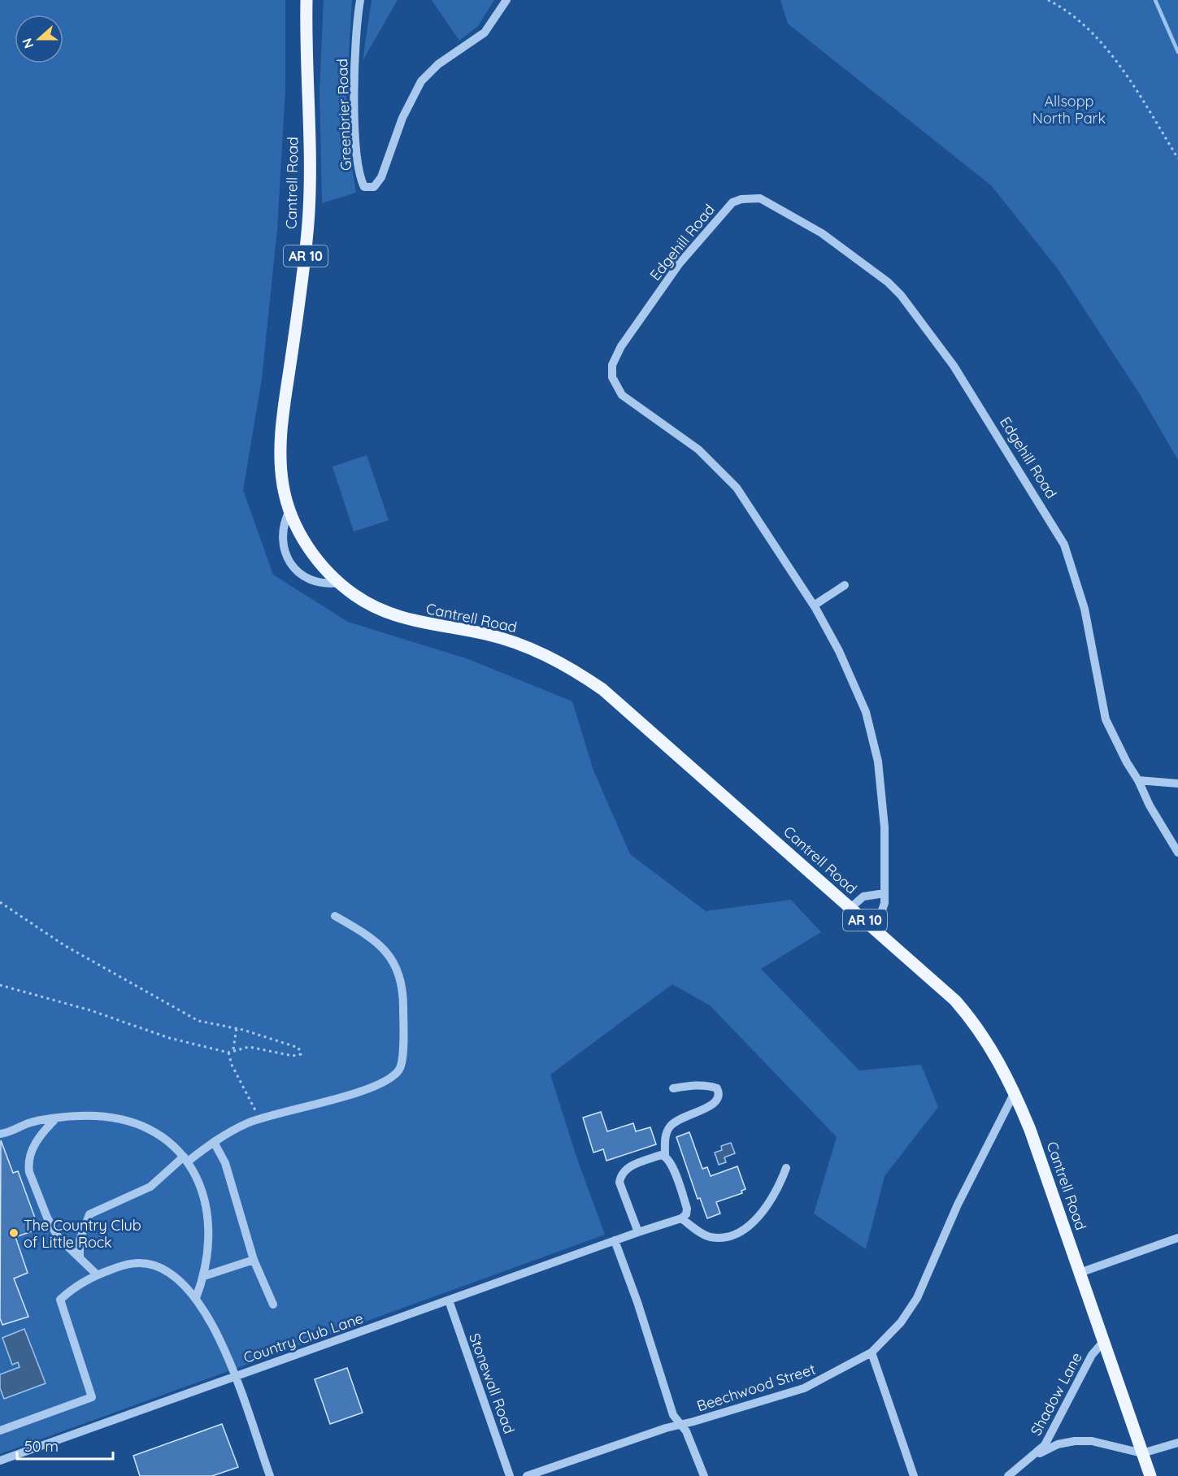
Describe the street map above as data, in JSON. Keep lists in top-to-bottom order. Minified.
{"streets":{"main road":["Cantrell Road","AR 10"],"street":["Greenbrier Road","Edgehill Road","Country Club Lane","Stonewall Road","Beechwood Street","Shadow Lane"]},"crossings":[["Cantrell Road","Edgehill Road"],["Cantrell Road","Beechwood Street"],["Cantrell Road","Shadow Lane"],["Country Club Lane","Stonewall Road"]],"parks":["Allsopp North Park"],"places":["The Country Club of Little Rock"],"scale_bar":"50 m","north":"left"}
